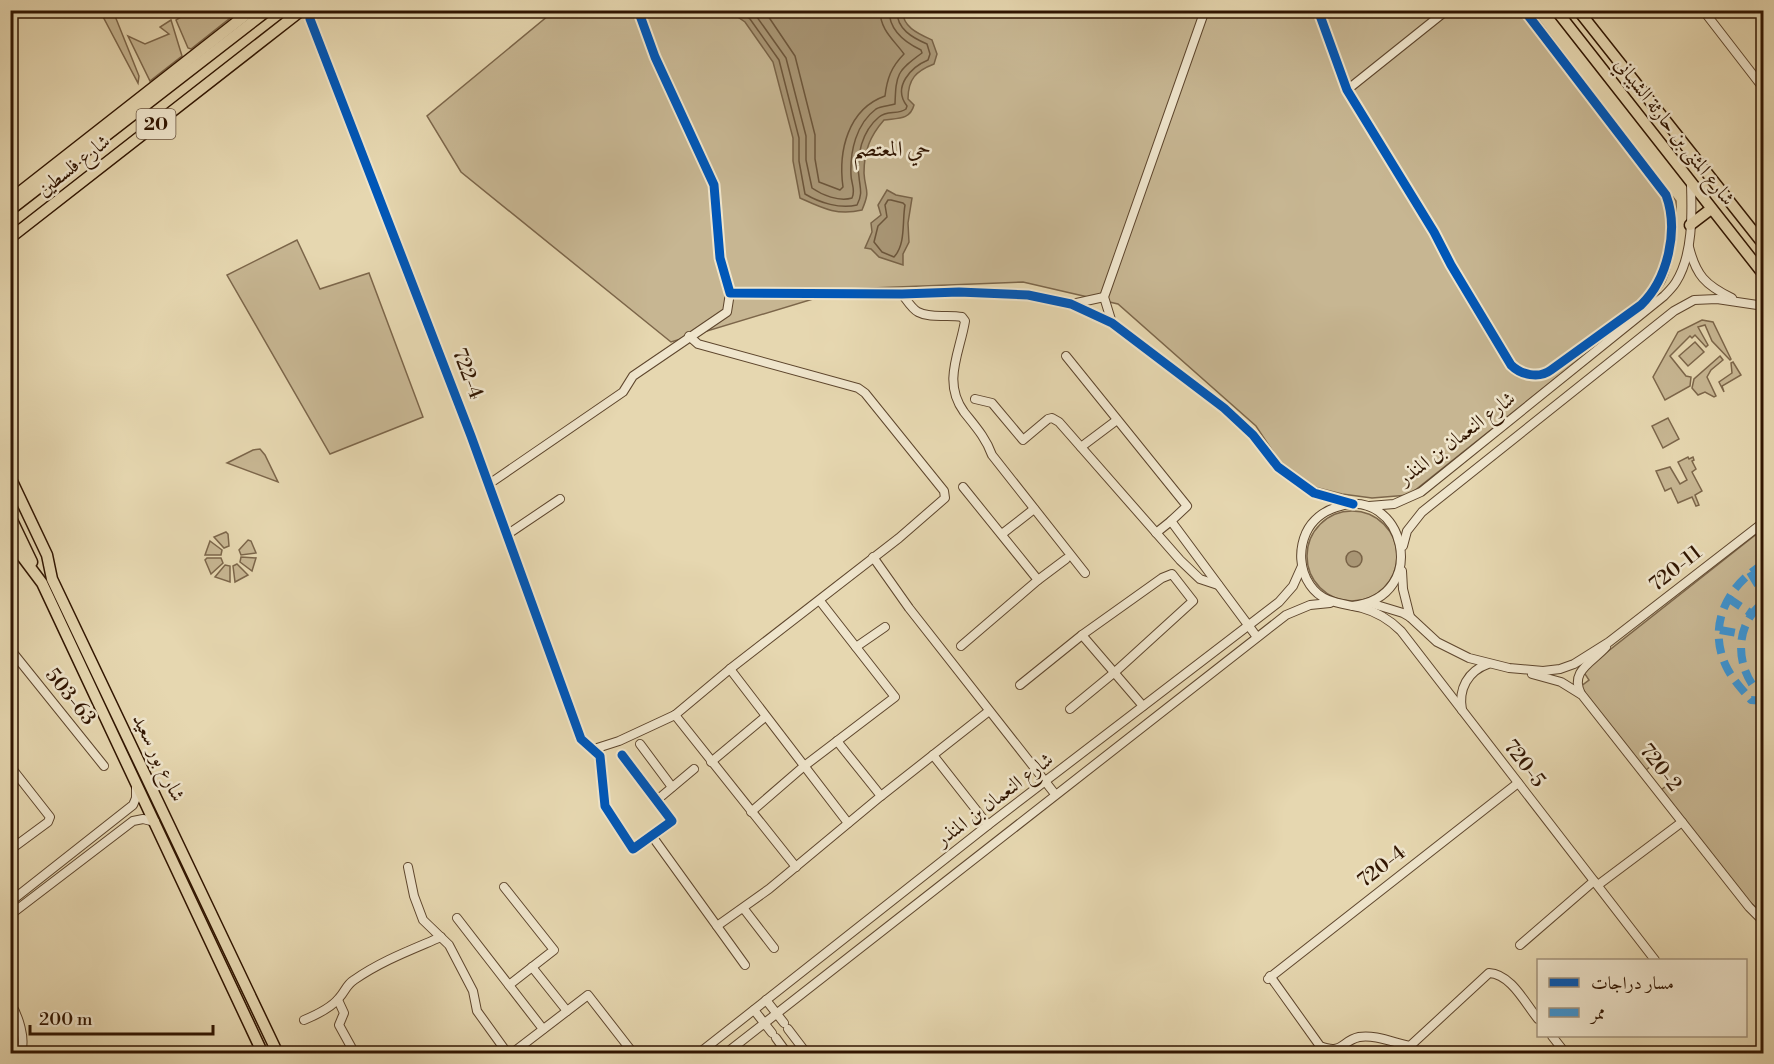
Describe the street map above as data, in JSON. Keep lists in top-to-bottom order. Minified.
{"streets":{"main road":["20","شارع المثنى بن حارثة الشيباني","شارع فلسطين","شارع بور سعيد"],"street":["722-4","شارع النعمان بن المنذر","720-11","503-63","720-5","720-2","720-4"]},"crossings":[["شارع المثنى بن حارثة الشيباني","شارع النعمان بن المنذر"],["شارع النعمان بن المنذر","720-5"],["720-11","720-2"],["720-5","720-4"]],"districts":["حي المعتصم"],"legend":["مسار دراجات","ممر"],"scale_bar":"200 m"}
